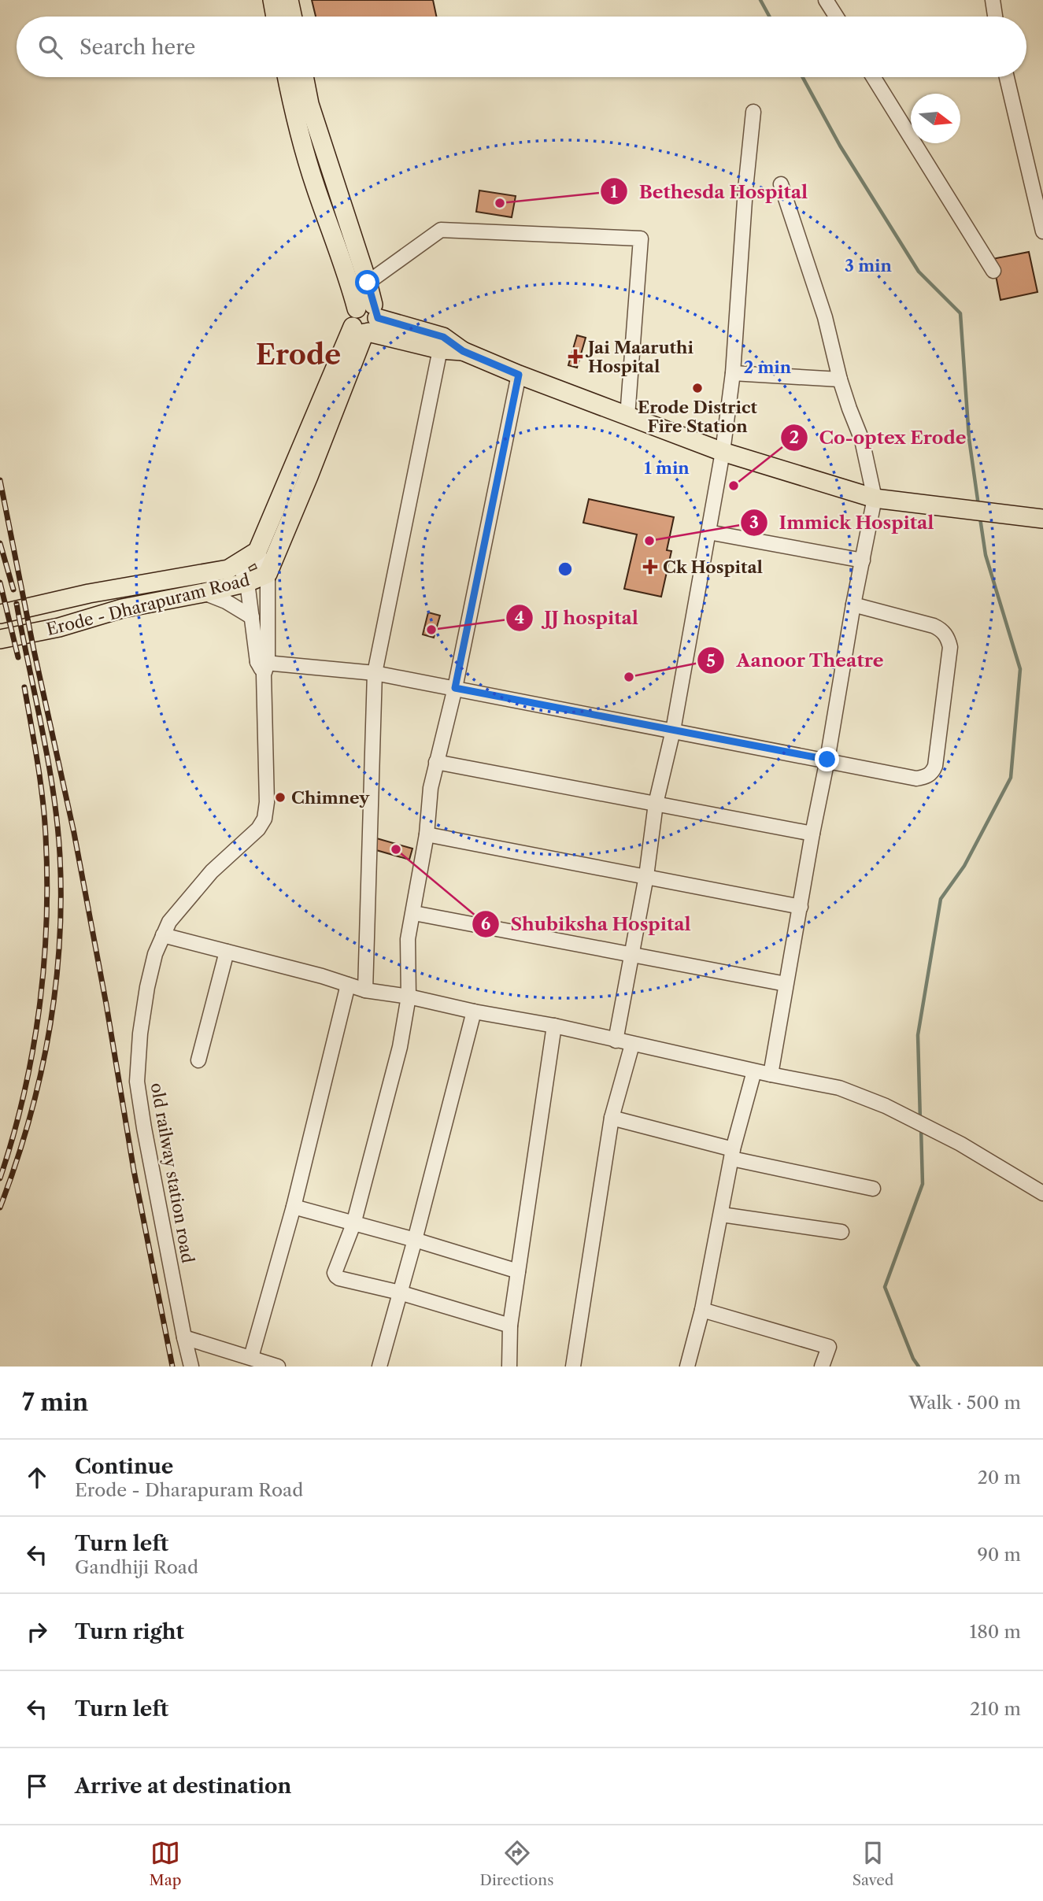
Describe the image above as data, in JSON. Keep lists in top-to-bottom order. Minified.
{"streets":{"main road":["Erode - Dharapuram Road"],"street":["old railway station road"]},"districts":["Erode"],"places":{"other":["Bethesda Hospital","Erode District Fire Station","Co-optex Erode","Immick Hospital","JJ hospital","Aanoor Theatre","Chimney","Shubiksha Hospital"],"health":["Jai Maaruthi Hospital","Ck Hospital"]},"north":"right","page":{"search":"Search here","heading":["7 min","Walk · 500 m"],"list":[["Continue","Erode - Dharapuram Road","20 m"],["Turn left","Gandhiji Road","90 m"],["Turn right","180 m"],["Turn left","210 m"],"Arrive at destination"],"nav":["Map","Directions","Saved"]},"rings":["3 min","2 min","1 min"]}
